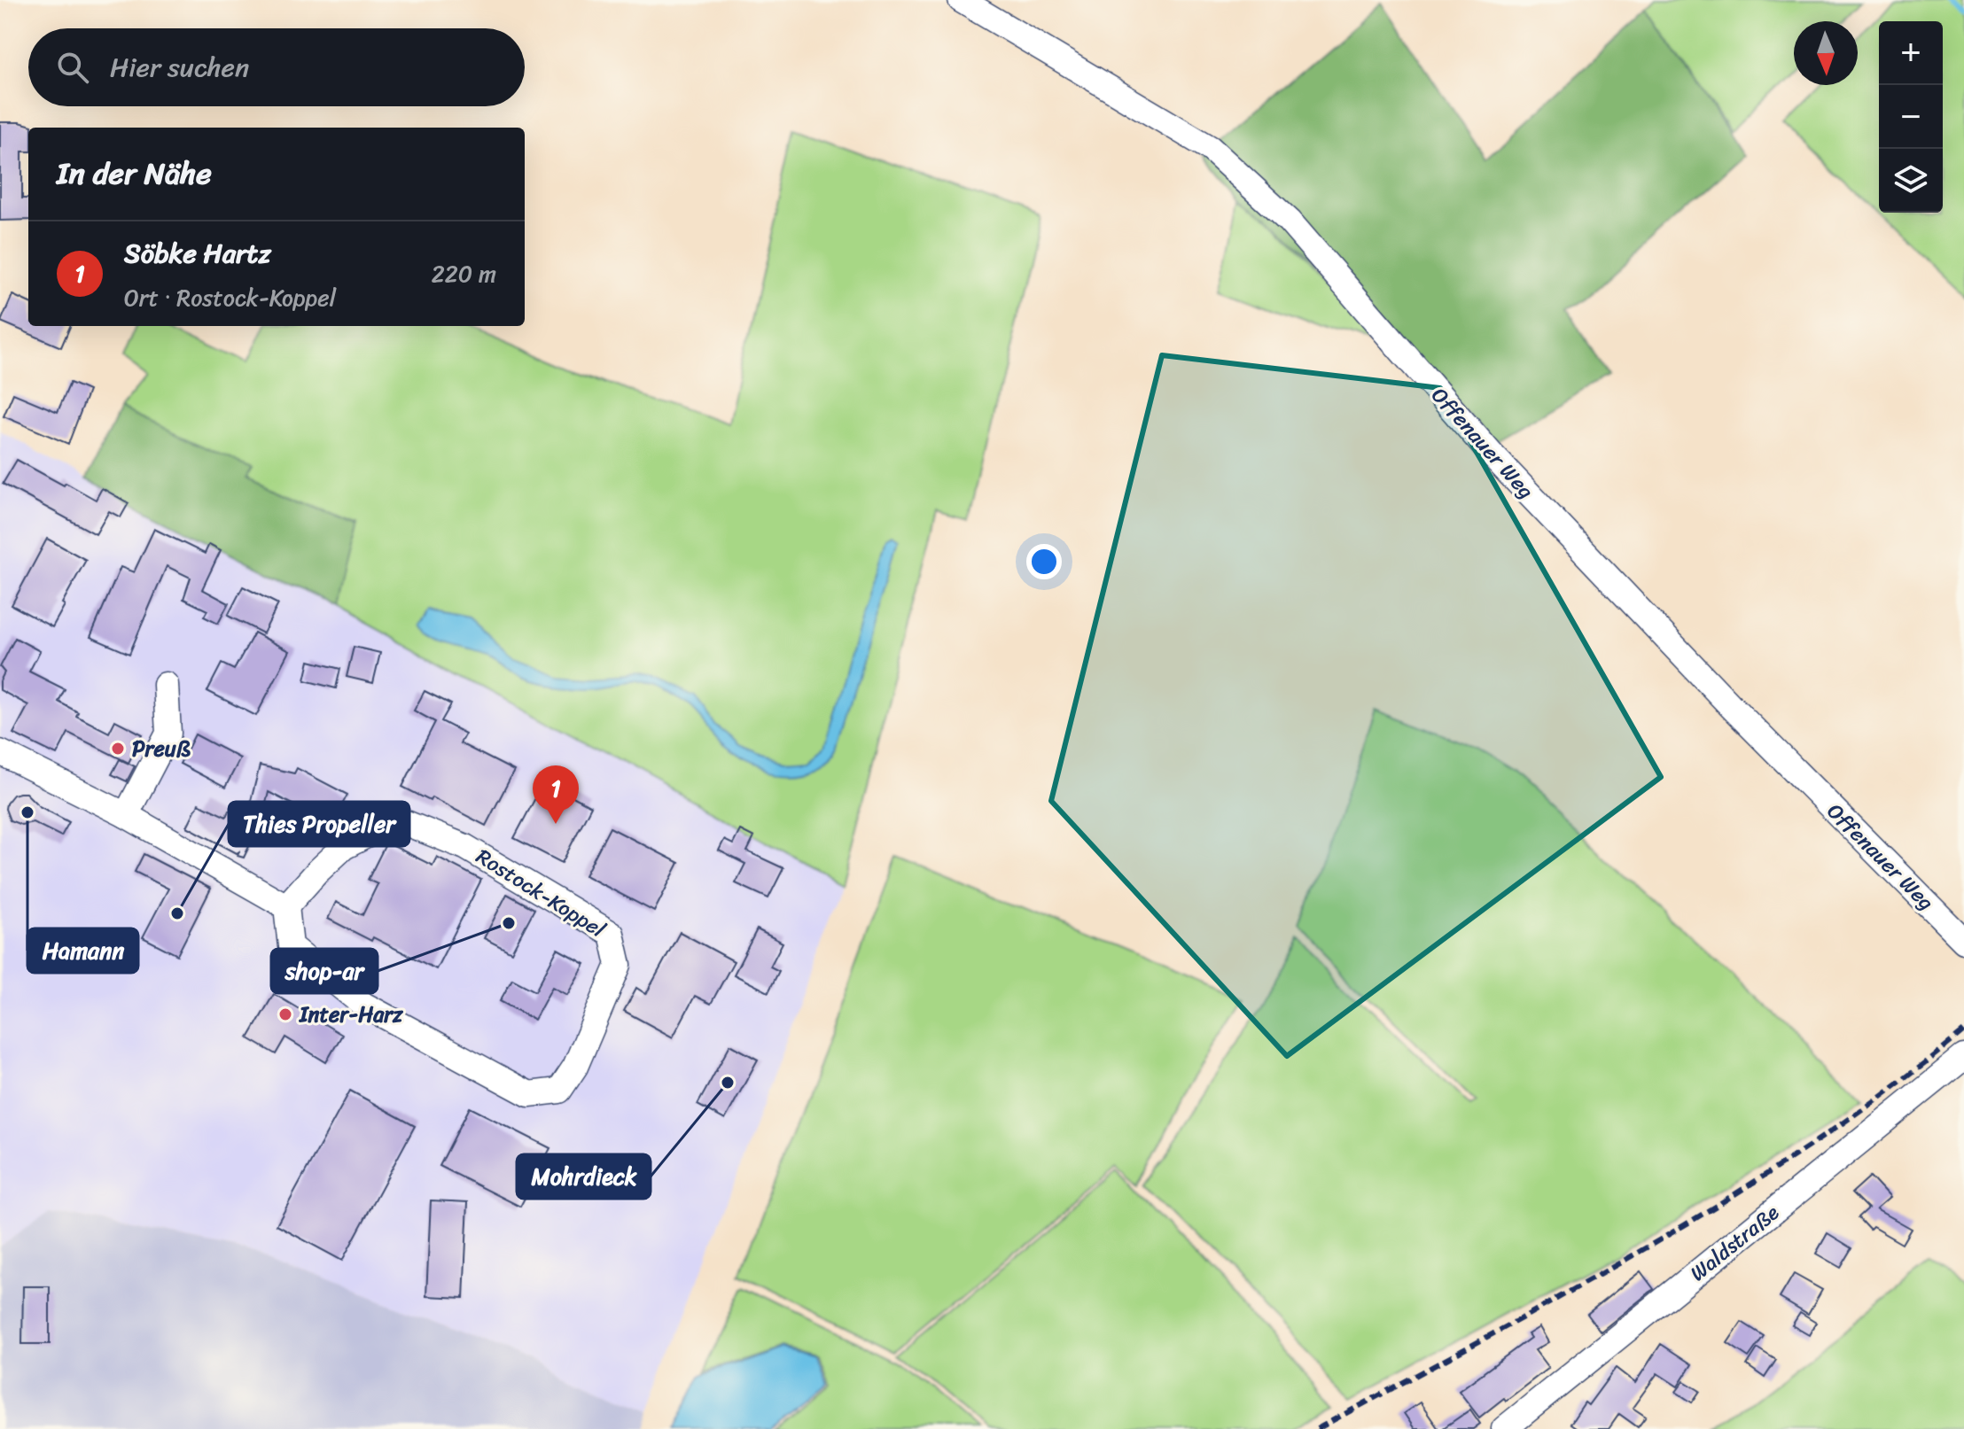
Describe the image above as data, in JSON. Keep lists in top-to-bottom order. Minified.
{"streets":{"street":["Offenauer Weg","Rostock-Koppel","Waldstraße"]},"places":["Preuß","Hamann","Thies Propeller","shop-ar","Inter-Harz","Mohrdieck"],"north":"bottom","page":{"map_buttons":["+","−"],"search":"Hier suchen","heading":"In der Nähe","list":[{"mark":"1","name":"Söbke Hartz","note":"Ort · Rostock-Koppel","value":"220 m"}],"pins":"1"}}
